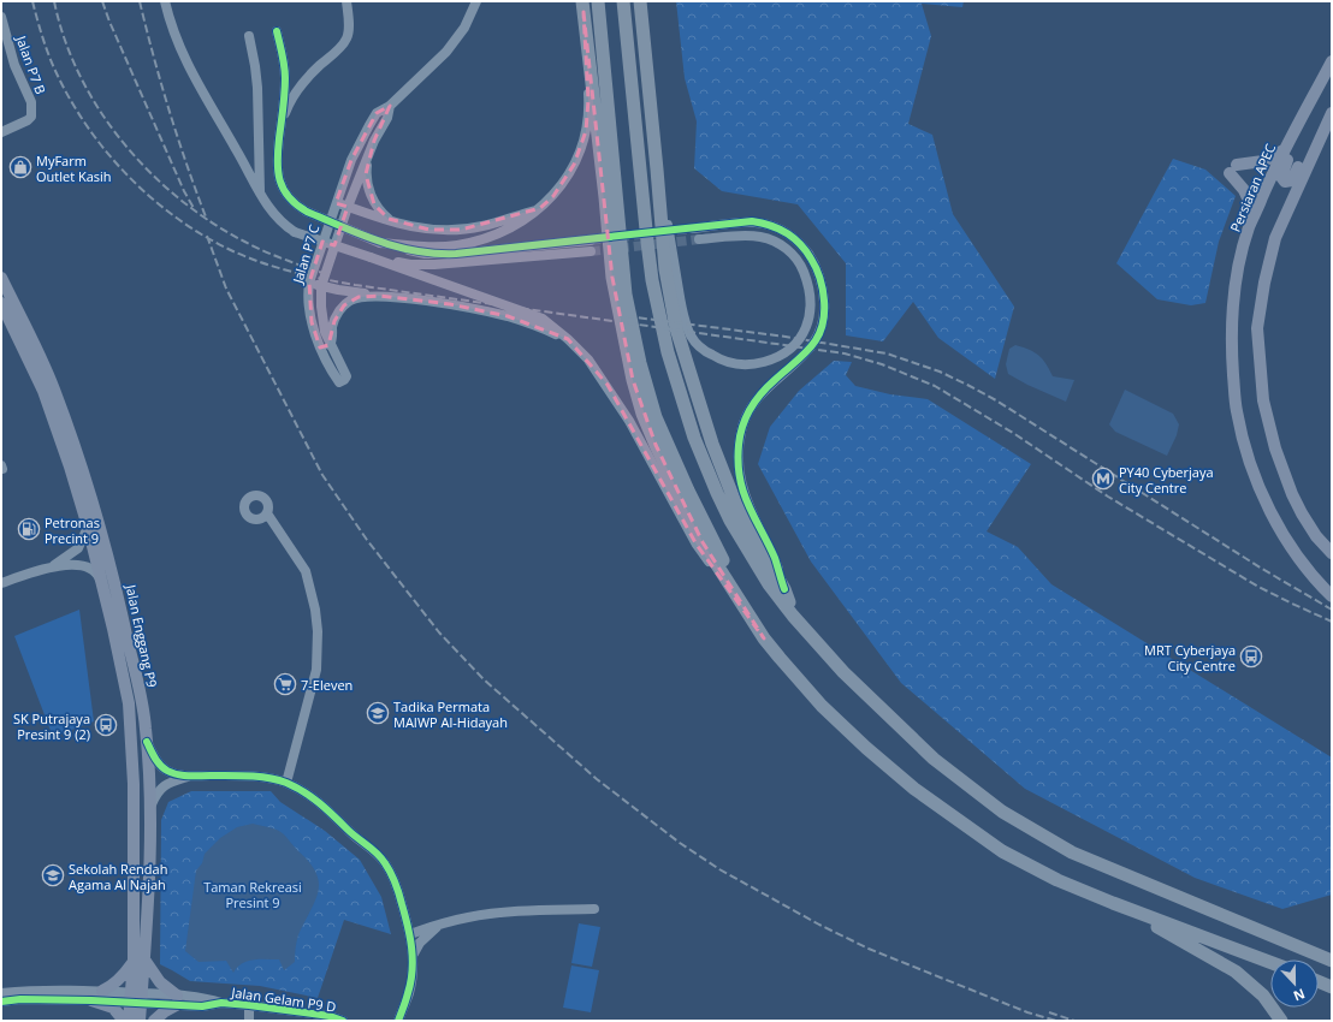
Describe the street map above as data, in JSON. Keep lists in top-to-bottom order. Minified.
{"streets":{"main road":["Persiaran APEC","Jalan Enggang P9"],"street":["Jalan P7 B","Jalan P7 C","Jalan Gelam P9 D"]},"crossings":[["Jalan Enggang P9","Jalan Gelam P9 D"]],"parks":["Taman Rekreasi Presint 9"],"places":{"shop":["MyFarm Outlet Kasih"],"metro station":["PY40 Cyberjaya City Centre"],"fuel station":["Petronas Precint 9"],"bus stop":["MRT Cyberjaya City Centre","SK Putrajaya Presint 9 (2)"],"supermarket":["7-Eleven"],"school or university":["Tadika Permata MAIWP Al-Hidayah","Sekolah Rendah Agama Al Najah"]},"north":"bottom"}
